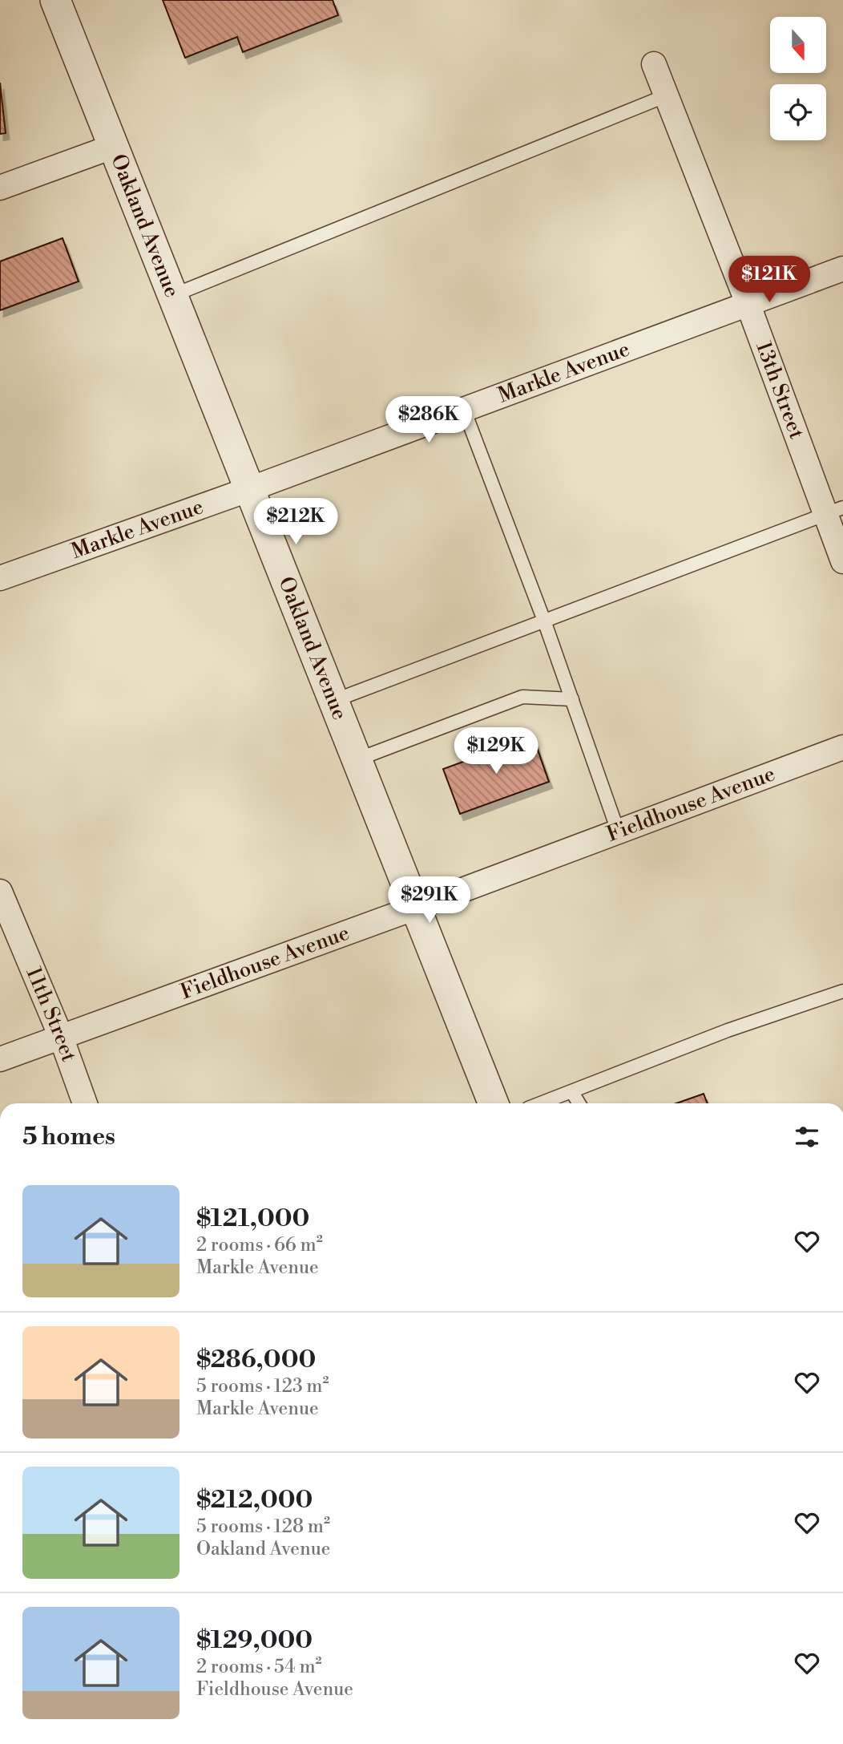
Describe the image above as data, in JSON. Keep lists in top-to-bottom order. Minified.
{"streets":{"street":["Oakland Avenue","Markle Avenue","13th Street","Fieldhouse Avenue","11th Street"]},"crossings":[["Oakland Avenue","Markle Avenue"],["Oakland Avenue","Fieldhouse Avenue"],["Markle Avenue","13th Street"],["Fieldhouse Avenue","11th Street"]],"north":"bottom","page":{"price":["$121K","$286K","$212K","$129K","$291K"],"heading":"5 homes","list":[{"name":"$121,000","note":"2 rooms · 66 m² · Markle Avenue"},{"name":"$286,000","note":"5 rooms · 123 m² · Markle Avenue"},{"name":"$212,000","note":"5 rooms · 128 m² · Oakland Avenue"},{"name":"$129,000","note":"2 rooms · 54 m² · Fieldhouse Avenue"}]}}
